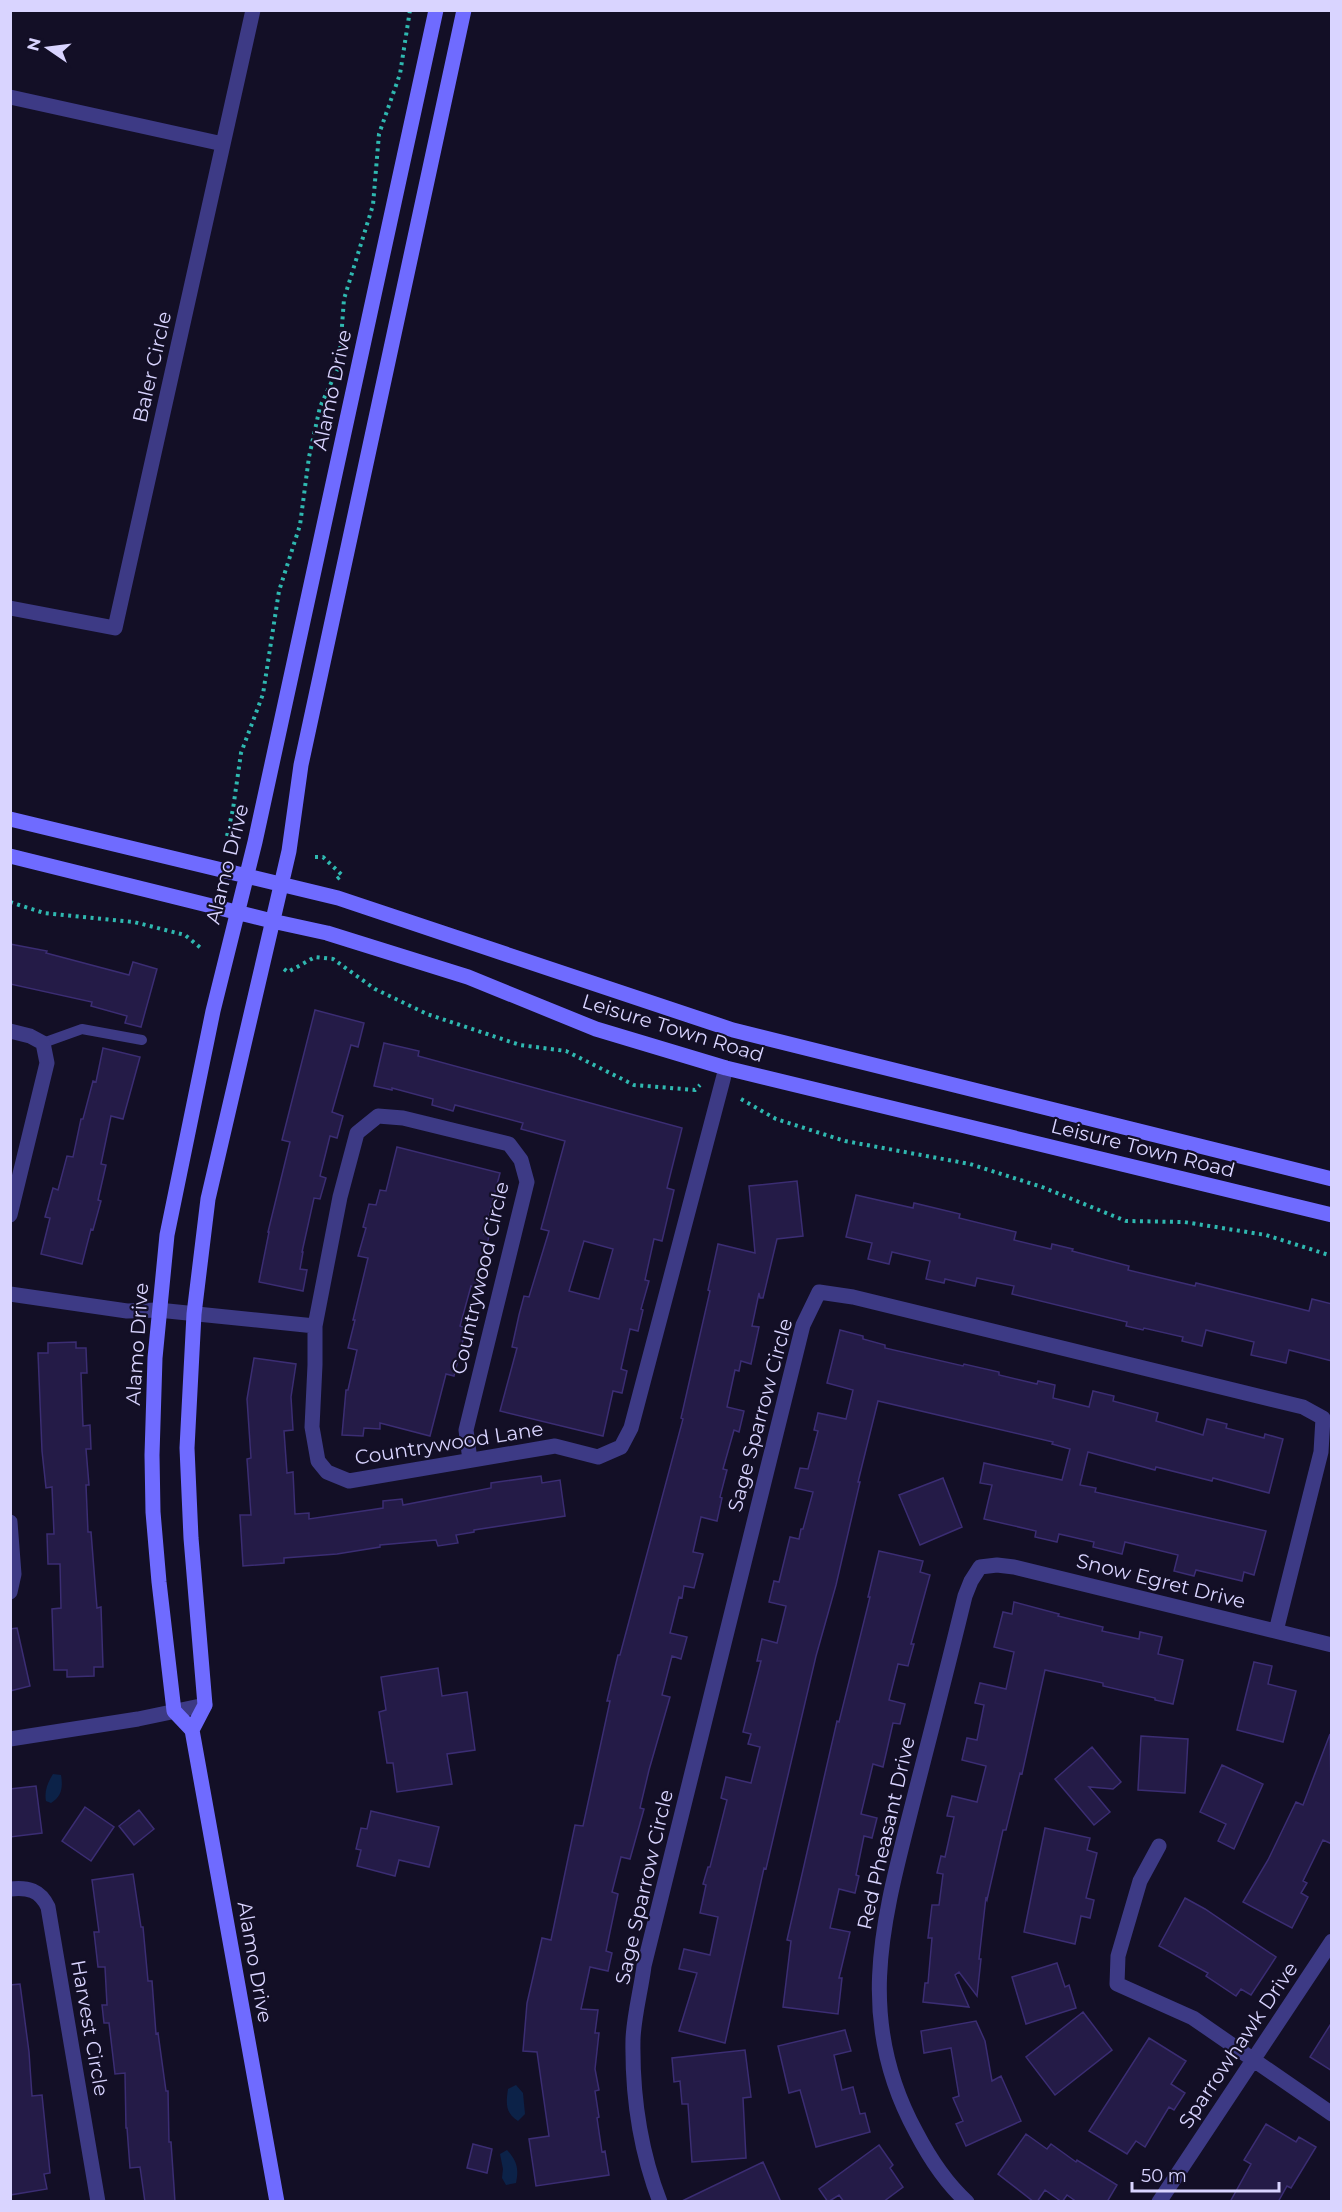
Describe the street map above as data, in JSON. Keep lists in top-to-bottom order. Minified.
{"streets":{"main road":["Alamo Drive","Leisure Town Road"],"street":["Baler Circle","Countrywood Circle","Sage Sparrow Circle","Countrywood Lane","Snow Egret Drive","Red Pheasant Drive","Harvest Circle","Sparrowhawk Drive"]},"crossings":[["Alamo Drive","Leisure Town Road"],["Leisure Town Road","Countrywood Lane"],["Countrywood Circle","Countrywood Lane"],["Sage Sparrow Circle","Snow Egret Drive"],["Snow Egret Drive","Red Pheasant Drive"]],"scale_bar":"50 m","north":"left"}
